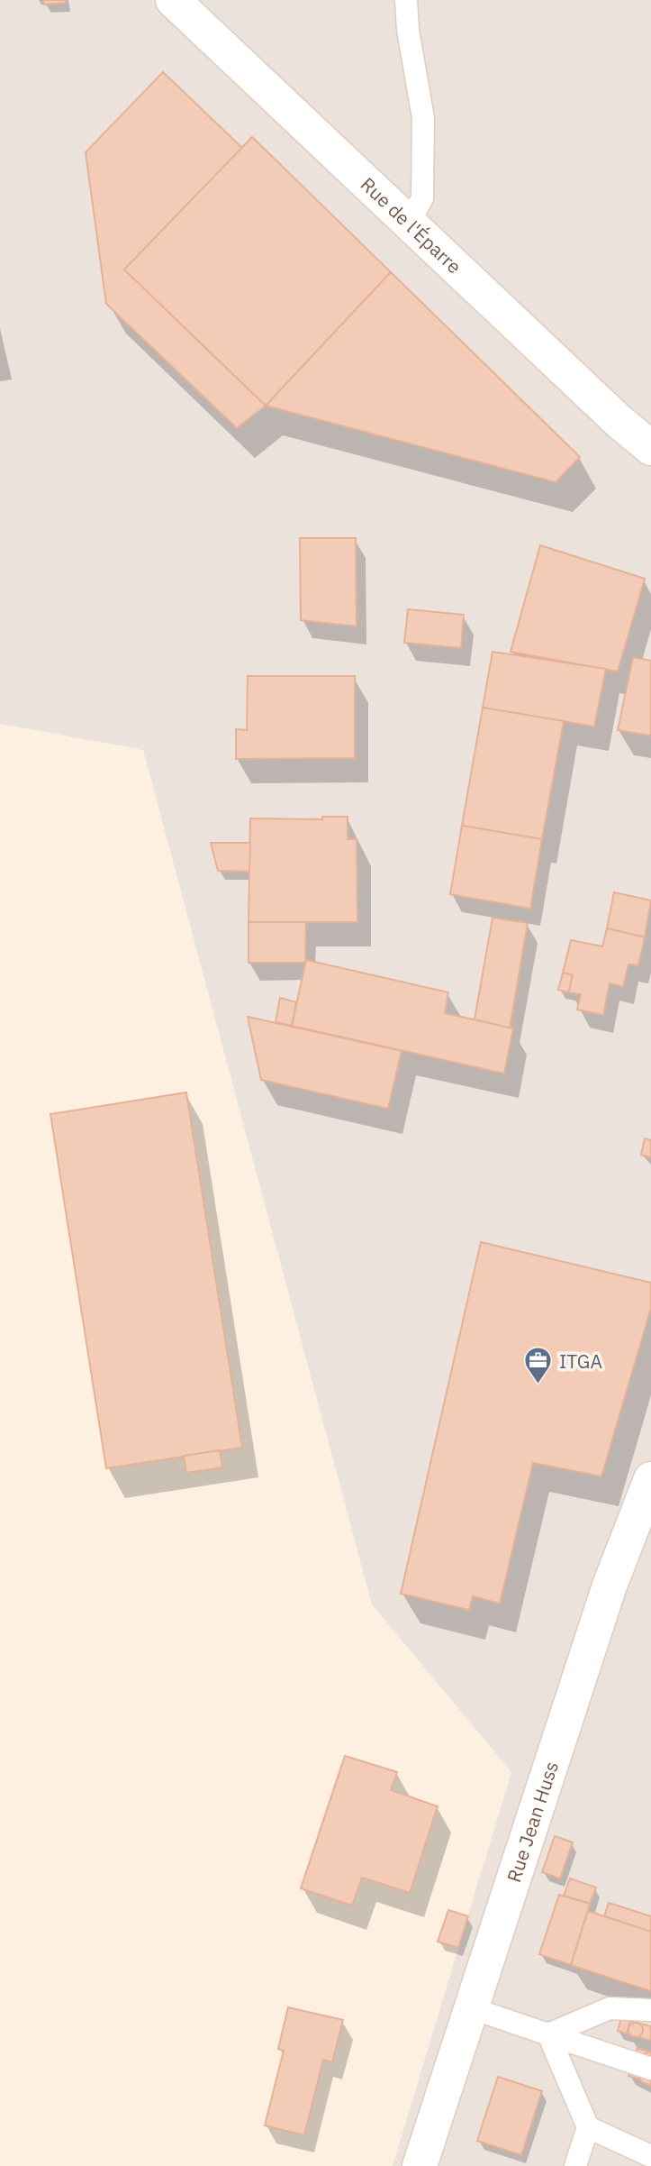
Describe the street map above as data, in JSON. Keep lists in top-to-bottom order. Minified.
{"streets":{"street":["Rue de l'Éparre","Rue Jean Huss"]},"places":{"office":["ITGA"]}}
